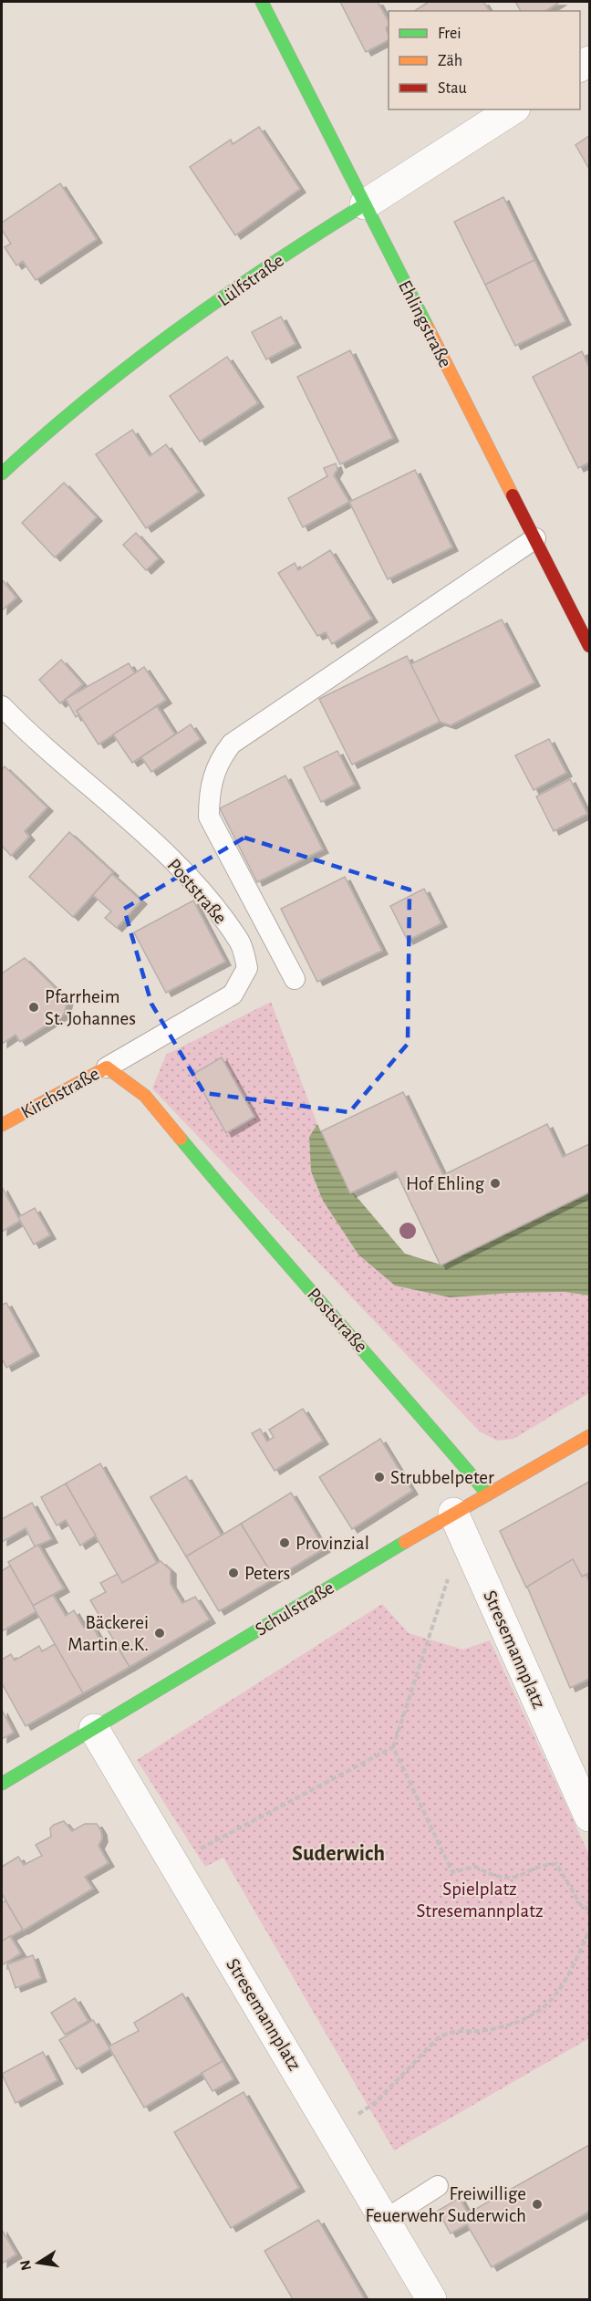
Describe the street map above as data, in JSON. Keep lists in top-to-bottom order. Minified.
{"streets":{"street":["Lülfstraße","Ehlingstraße","Poststraße","Kirchstraße","Schulstraße","Stresemannplatz"]},"crossings":[["Lülfstraße","Ehlingstraße"],["Poststraße","Kirchstraße"],["Poststraße","Schulstraße"],["Schulstraße","Stresemannplatz"]],"districts":["Suderwich"],"parks":["Spielplatz Stresemannplatz"],"places":["Pfarrheim St. Johannes","Hof Ehling","Strubbelpeter","Provinzial","Peters","Bäckerei Martin e.K.","Freiwillige Feuerwehr Suderwich"],"legend":["Frei","Zäh","Stau"],"north":"left"}
